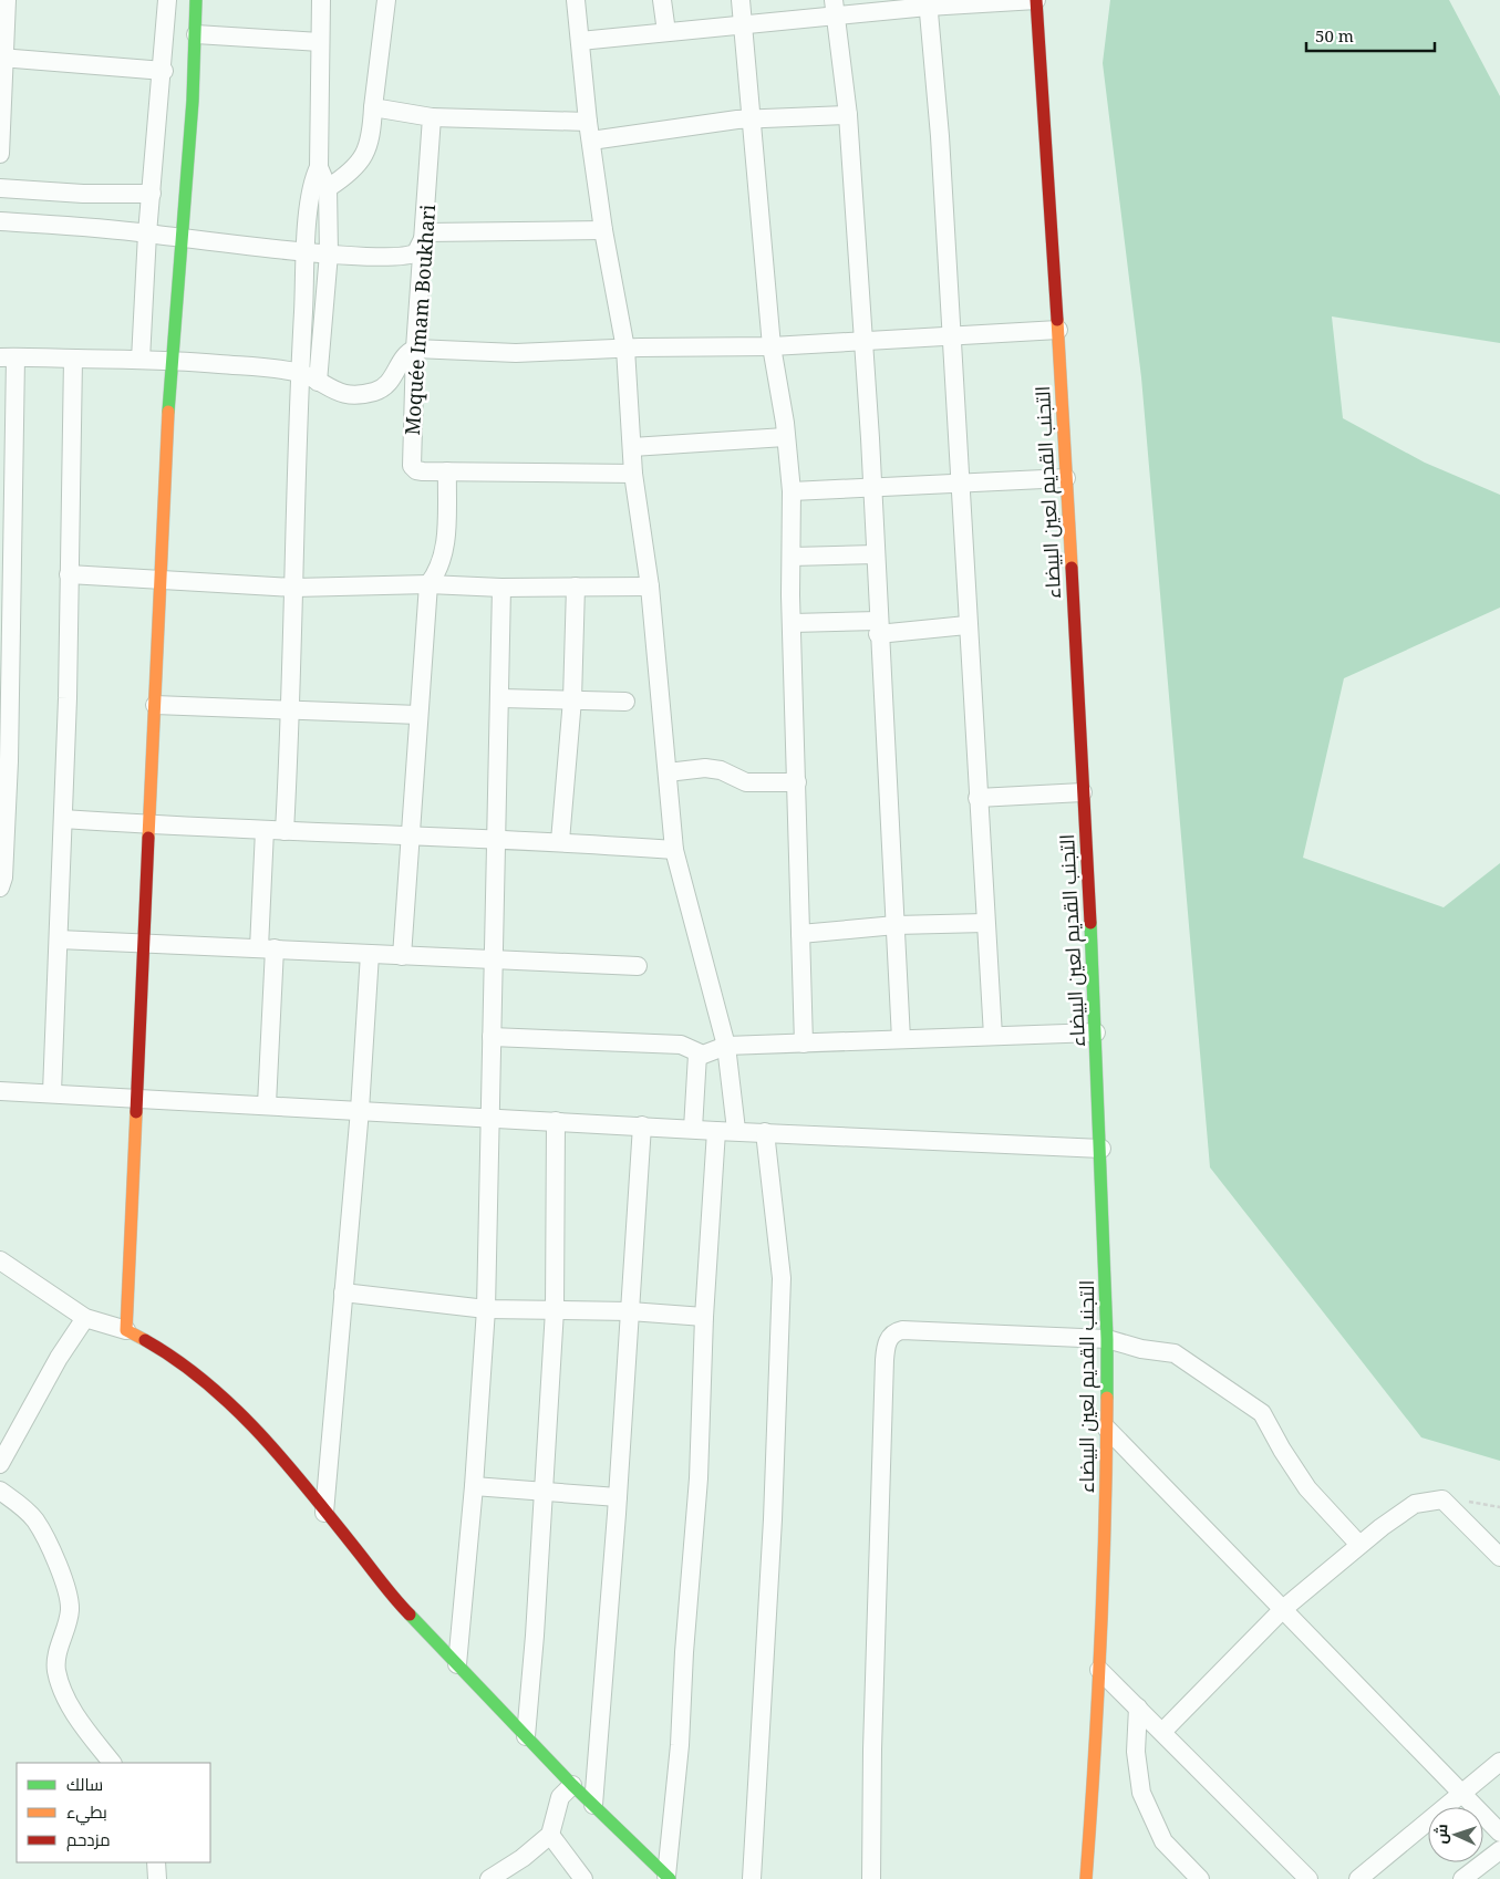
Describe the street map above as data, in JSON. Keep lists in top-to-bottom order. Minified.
{"streets":{"street":["Moquée Imam Boukhari","التجنب القديم لعين البيضاء"]},"legend":["سالك","بطيء","مزدحم"],"scale_bar":"50 m","north":"left"}
